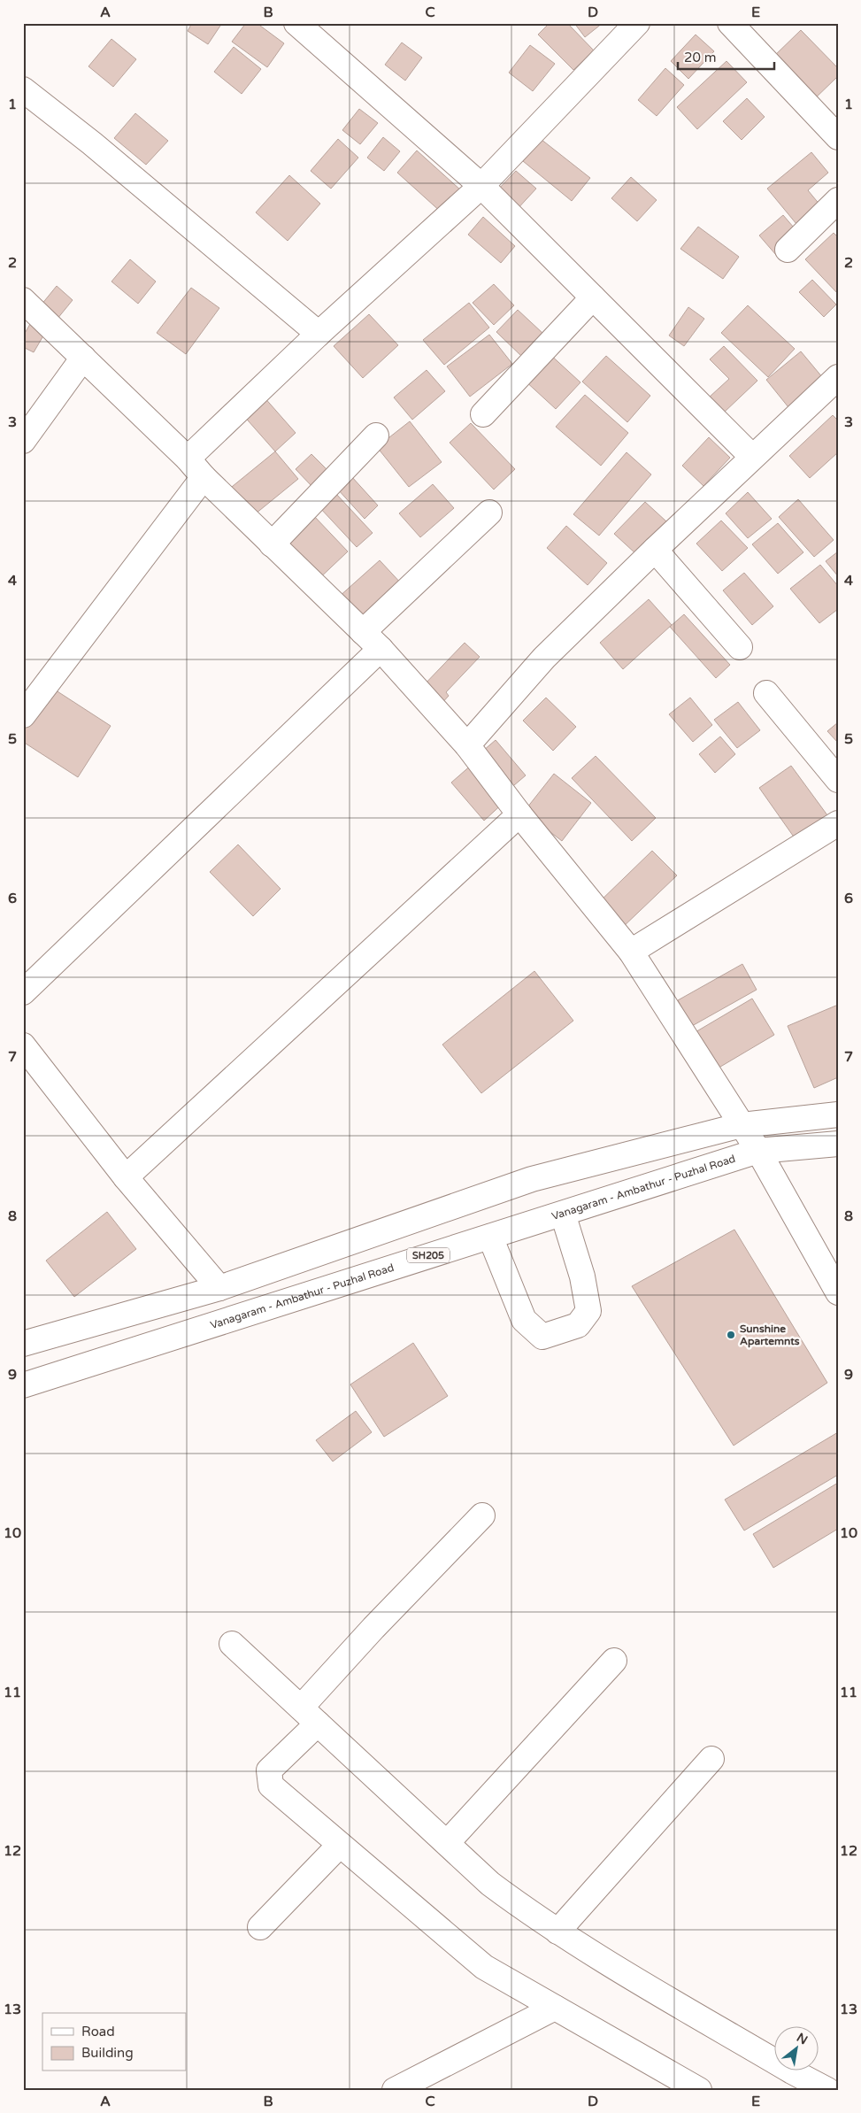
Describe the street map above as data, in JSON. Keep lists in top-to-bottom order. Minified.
{"streets":{"street":["Vanagaram - Ambathur - Puzhal Road","SH205"]},"places":["Sunshine Apartemnts"],"legend":["Road","Building"],"scale_bar":"20 m","north":"top right","grid":{"columns":["A","B","C","D","E"],"rows":["1","2","3","4","5","6","7","8","9","10","11","12","13"]}}
